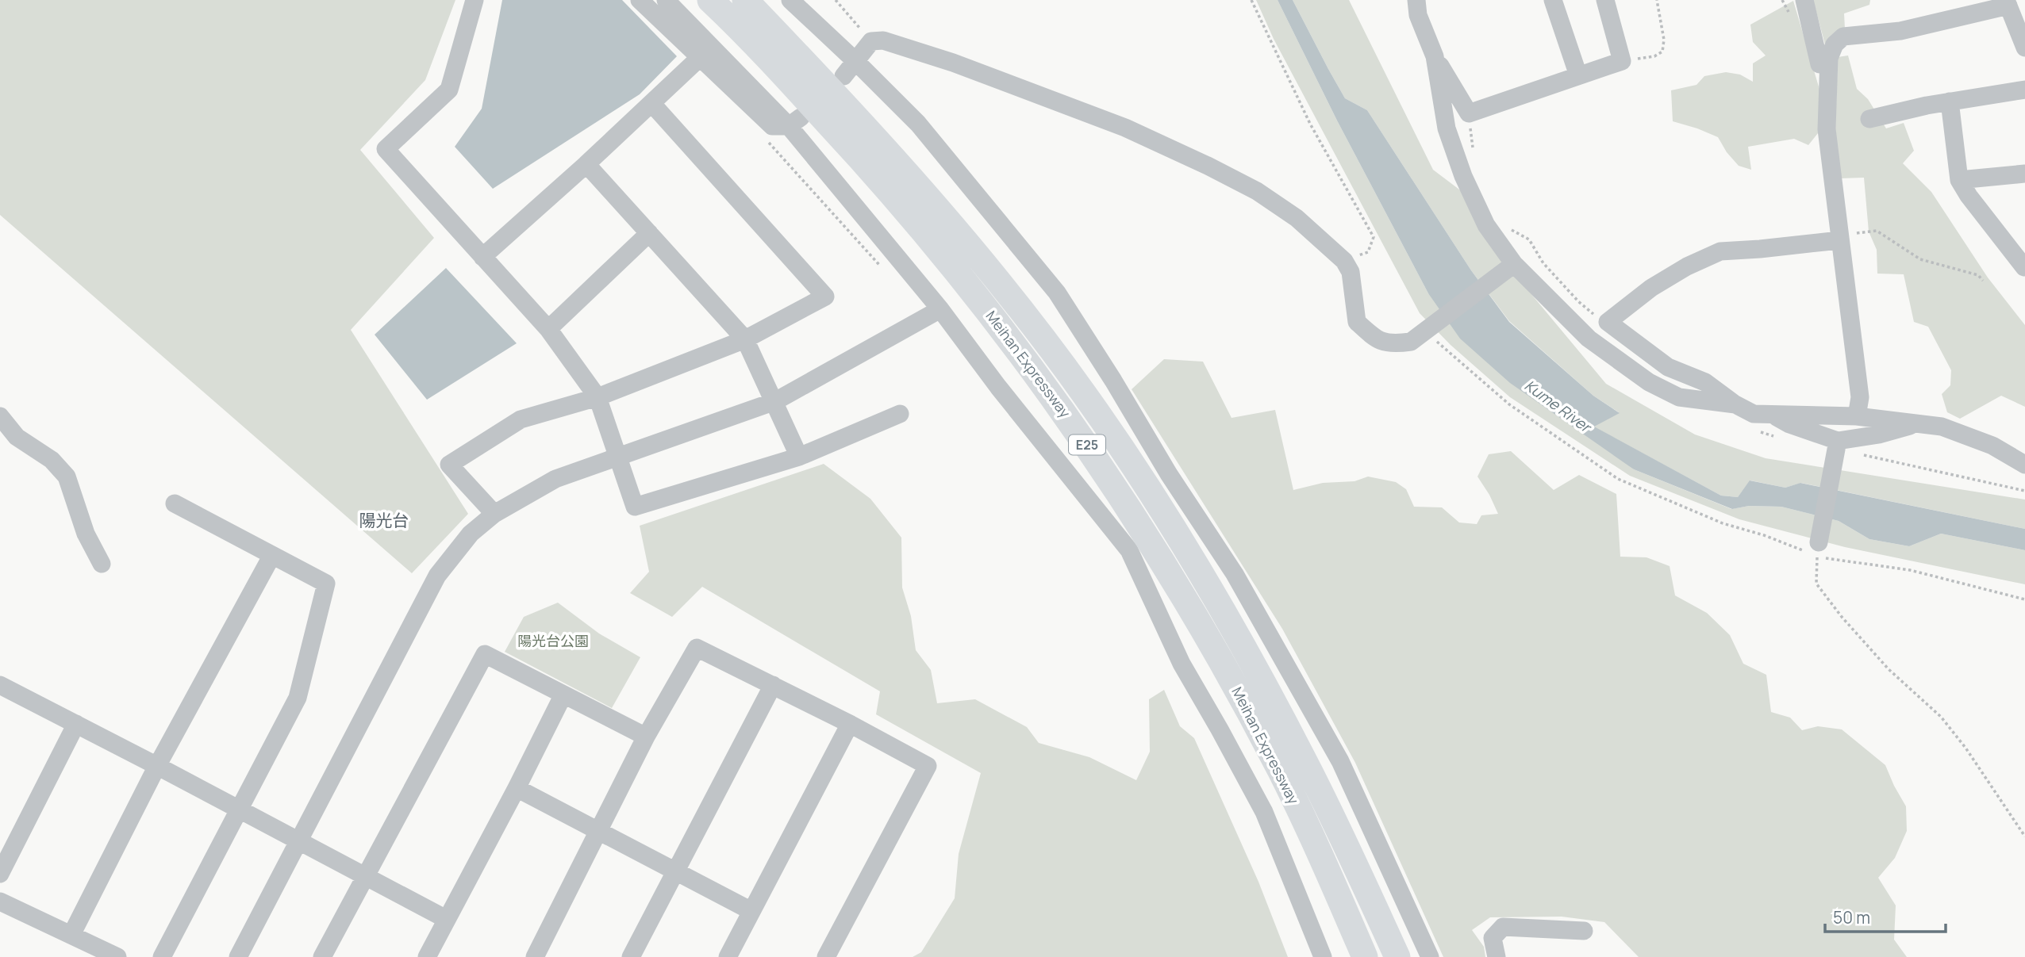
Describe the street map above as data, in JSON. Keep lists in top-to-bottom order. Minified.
{"streets":{"highway":["Meihan Expressway","E25"]},"districts":["陽光台"],"water":["Kume River"],"parks":["陽光台公園"],"scale_bar":"50 m"}
